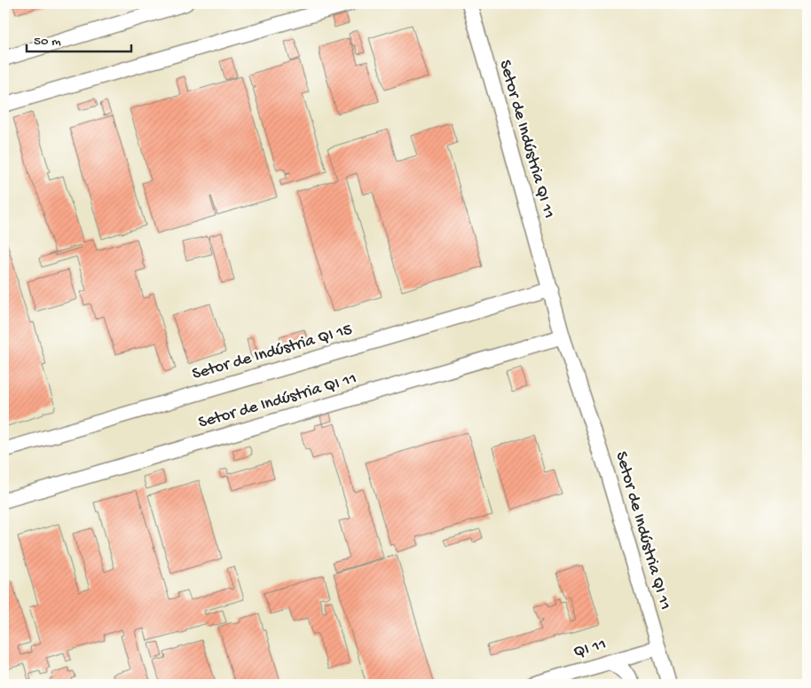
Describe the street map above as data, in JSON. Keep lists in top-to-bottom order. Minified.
{"streets":{"street":["Setor de Indústria QI 11","Setor de Indústria QI 15","QI 11"]},"crossings":[["Setor de Indústria QI 11","Setor de Indústria QI 15"],["Setor de Indústria QI 11","QI 11"]],"scale_bar":"50 m"}
